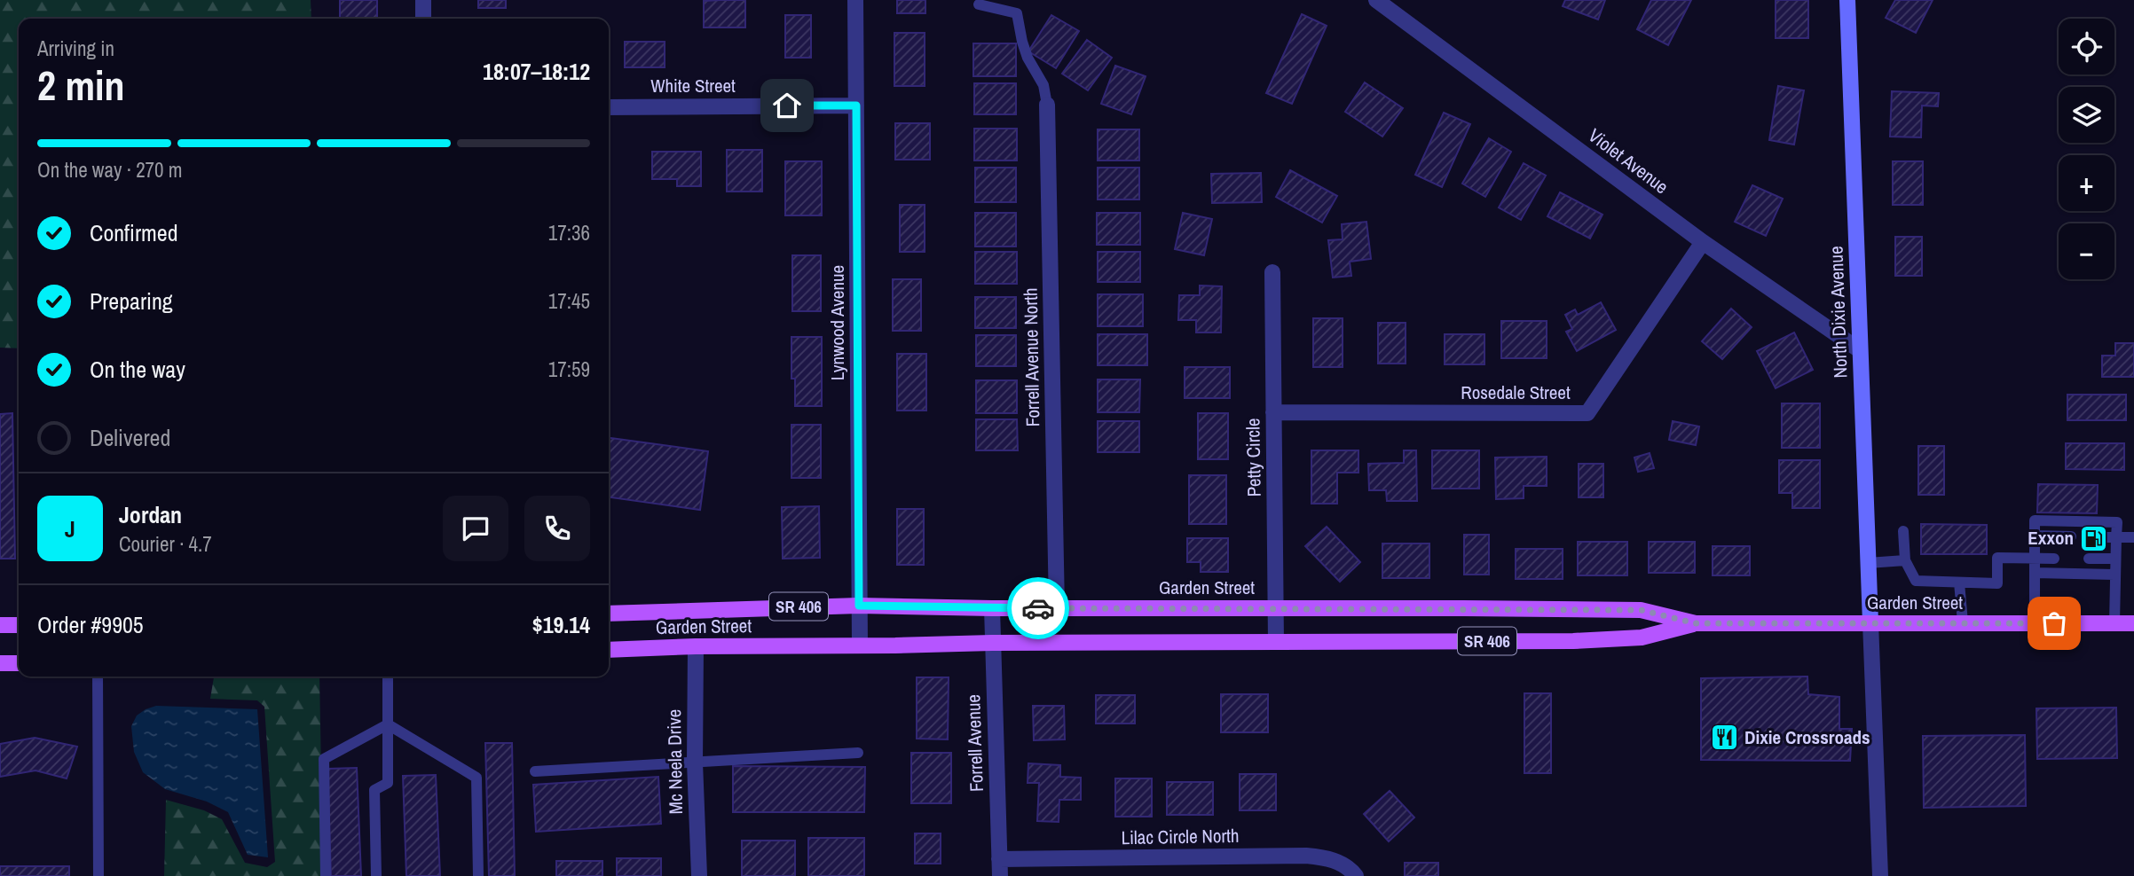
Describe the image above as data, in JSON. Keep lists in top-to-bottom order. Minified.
{"streets":{"main road":["Garden Street","SR 406"],"street":["White Street","Violet Avenue","North Dixie Avenue","Lynwood Avenue","Forrell Avenue North","Rosedale Street","Petty Circle","Forrell Avenue","Mc Neela Drive","Lilac Circle North"]},"crossings":[["White Street","Lynwood Avenue"],["Violet Avenue","North Dixie Avenue"],["Violet Avenue","Rosedale Street"],["North Dixie Avenue","Garden Street"],["Lynwood Avenue","Garden Street"],["Forrell Avenue North","Garden Street"],["Rosedale Street","Petty Circle"],["Petty Circle","Garden Street"],["Garden Street","Forrell Avenue"],["Garden Street","Mc Neela Drive"],["Forrell Avenue","Lilac Circle North"]],"places":{"fuel station":["Exxon"],"restaurant":["Dixie Crossroads"]},"page":{"map_buttons":["+","−"],"heading":["2 min","Arriving in","18:07–18:12"],"panel":["Jordan","Courier · 4.7","Order #9905","$19.14"],"bar":"On the way · 270 m","list":[["Confirmed","17:36"],["Preparing","17:45"],["On the way","17:59"],"Delivered"],"round":"J"}}
